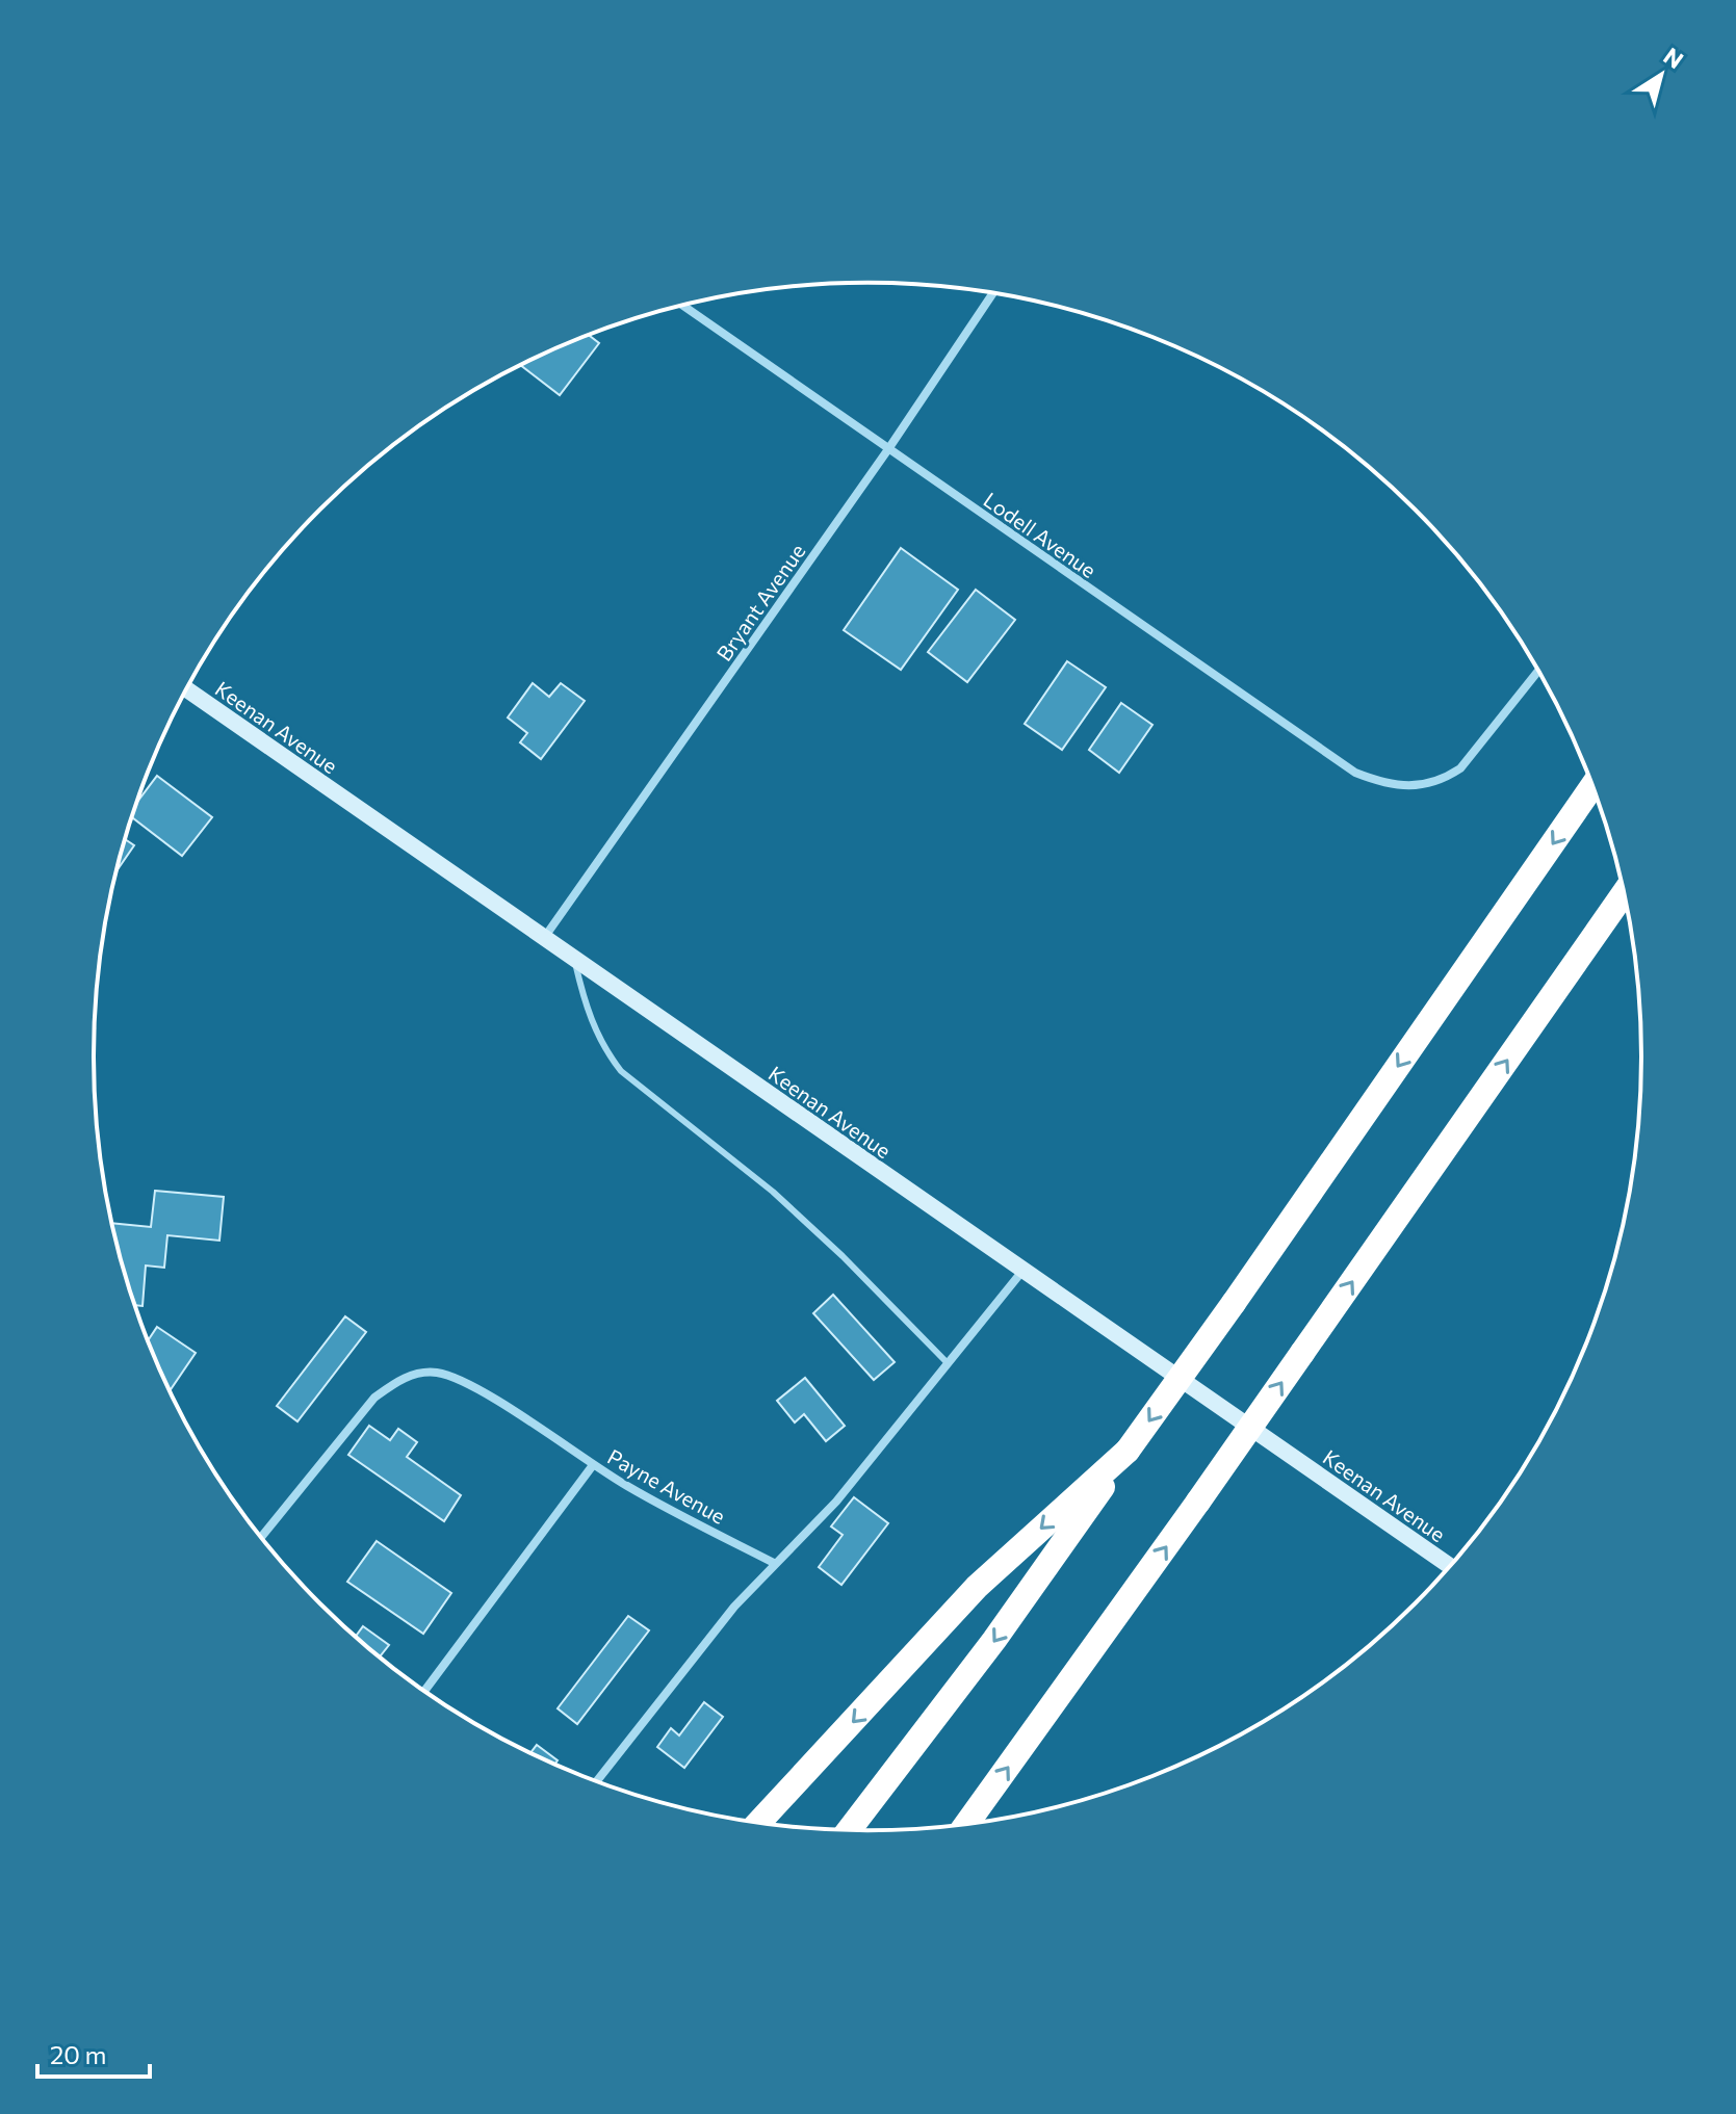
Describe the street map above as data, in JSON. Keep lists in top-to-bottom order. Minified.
{"streets":{"street":["Lodell Avenue","Bryant Avenue","Keenan Avenue","Payne Avenue"]},"crossings":[["Lodell Avenue","Bryant Avenue"],["Bryant Avenue","Keenan Avenue"]],"scale_bar":"20 m","north":"top right"}
